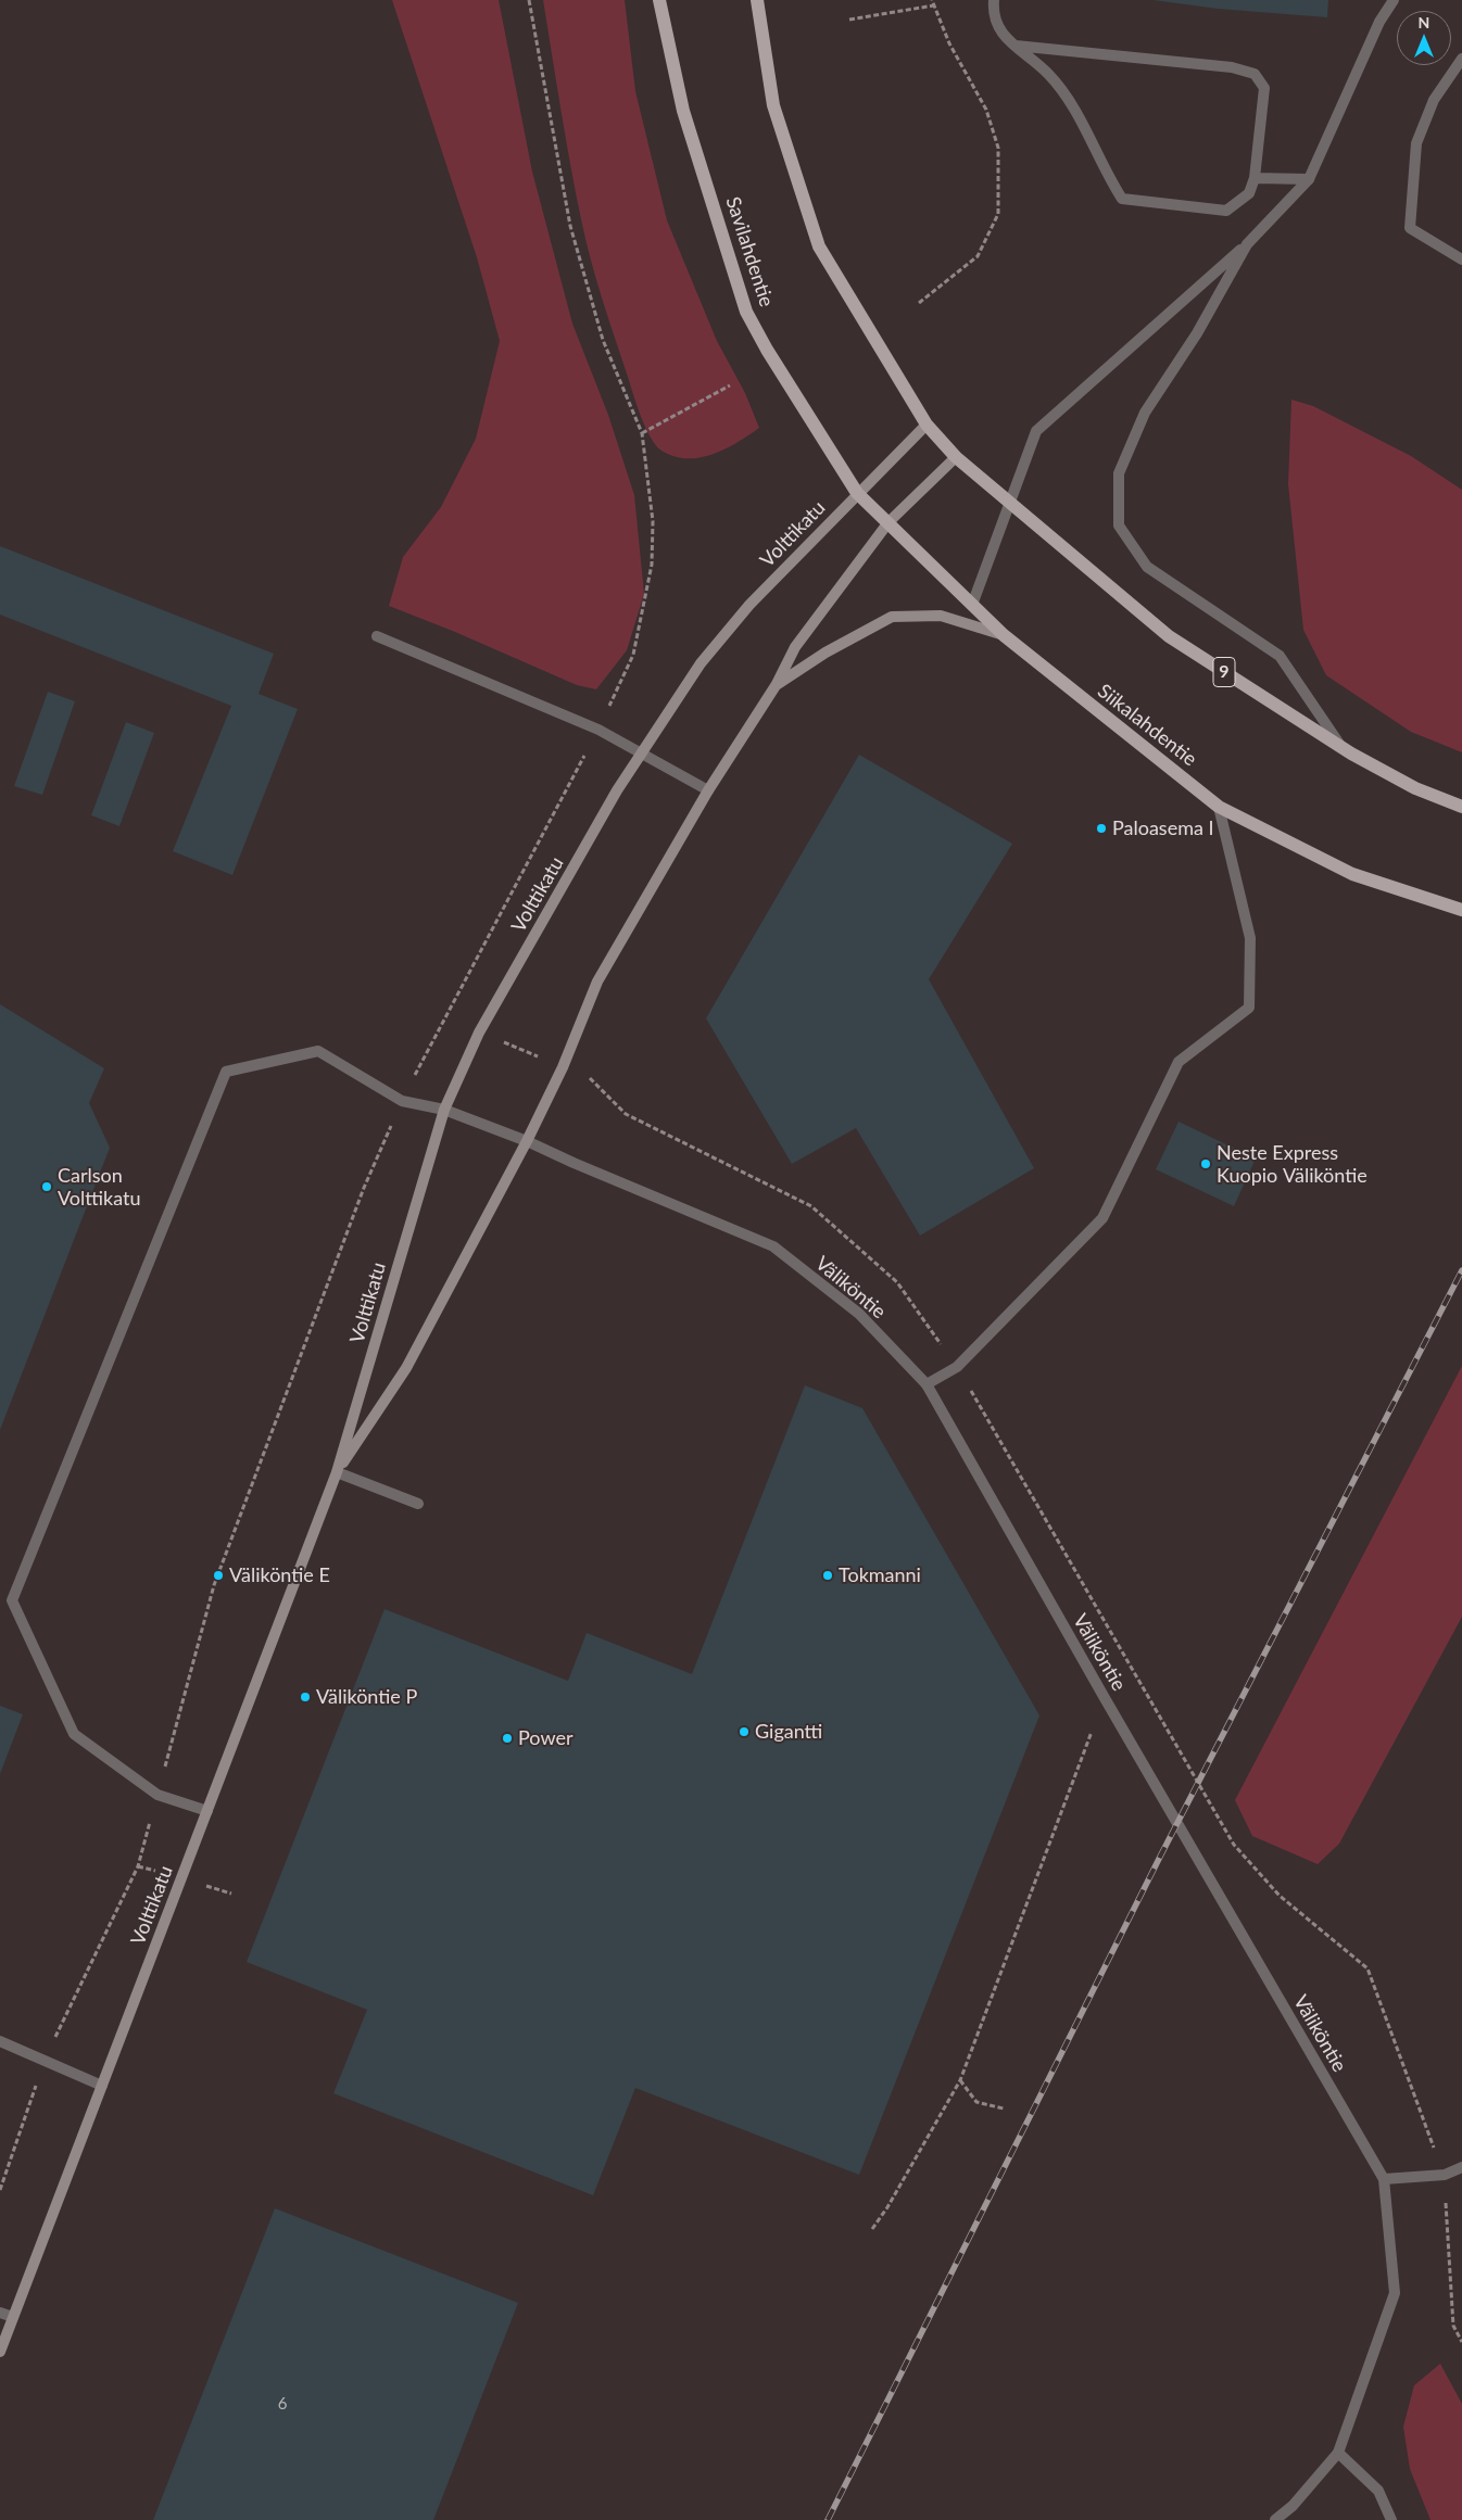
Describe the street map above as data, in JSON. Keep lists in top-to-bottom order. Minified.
{"streets":{"main road":["Savilahdentie","Volttikatu","9","Siikalahdentie"],"street":["Väliköntie"]},"crossings":[["Savilahdentie","Volttikatu"],["Savilahdentie","Siikalahdentie"],["Volttikatu","9"],["Volttikatu","Siikalahdentie"],["Volttikatu","Väliköntie"]],"places":["Paloasema I","Neste Express Kuopio Väliköntie","Carlson Volttikatu","Väliköntie E","Tokmanni","Väliköntie P","Gigantti","Power"],"house_numbers":["6"],"north":"top"}
